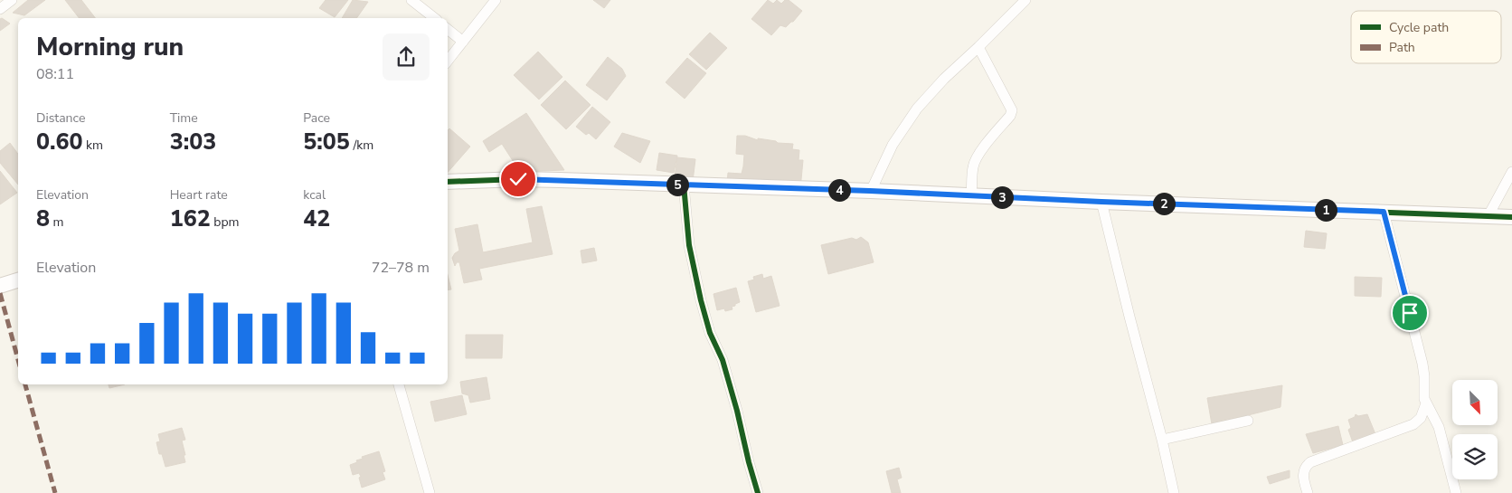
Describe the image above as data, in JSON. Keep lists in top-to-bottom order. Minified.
{"legend":["Cycle path","Path"],"north":"bottom right","page":{"heading":["Morning run","08:11"],"stats":[["Distance","0.60 km"],["Time","3:03"],["Pace","5:05 /km"],["Elevation","8 m"],["Heart rate","162 bpm"],["kcal","42"]],"pins":["5","4","3","2","1"],"chart":["Elevation","72–78 m"]}}
